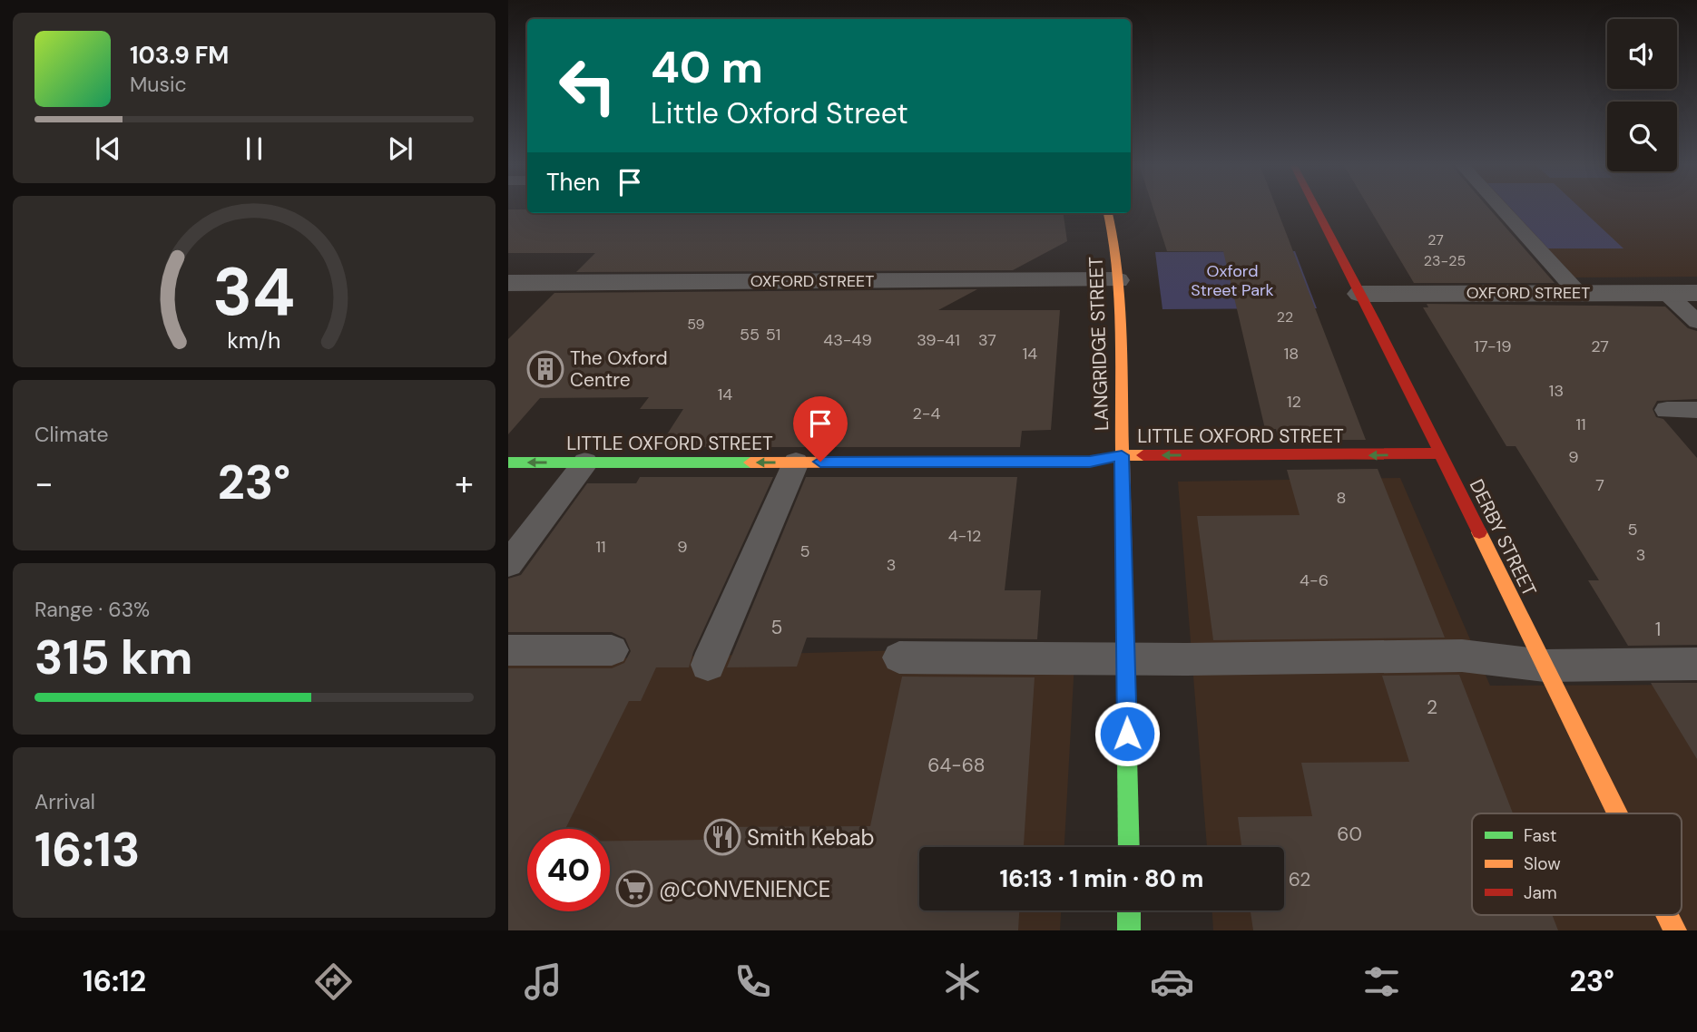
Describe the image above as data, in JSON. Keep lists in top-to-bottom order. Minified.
{"streets":{"street":["OXFORD STREET","LANGRIDGE STREET","LITTLE OXFORD STREET","DERBY STREET"]},"crossings":[["OXFORD STREET","LANGRIDGE STREET"],["OXFORD STREET","DERBY STREET"],["LANGRIDGE STREET","LITTLE OXFORD STREET"],["LITTLE OXFORD STREET","DERBY STREET"]],"one_way":["LITTLE OXFORD STREET"],"parks":["Oxford Street Park"],"places":{"building":["The Oxford Centre"],"restaurant":["Smith Kebab"],"supermarket":["@CONVENIENCE"]},"house_numbers":["27","23-25","22","59","55","51","43-49","39-41","37","17-19","27","14","18","13","14","12","2-4","11","9","7","8","5","4-12","11","9","5","3","3","4-6","5","1","2","64-68","60","62"],"legend":["Fast","Slow","Jam"],"page":{"turn":["40 m","Little Oxford Street"],"song":["103.9 FM","Music"],"then":"Then","tile":["Climate",["Range · 63%","315 km"],["Arrival","16:13"]],"heat":["−","23°","+"],"limit":"40","trip":"16:13 · 1 min · 80 m","tabs":["16:12","23°"],"gauge":["34","km/h"]}}
